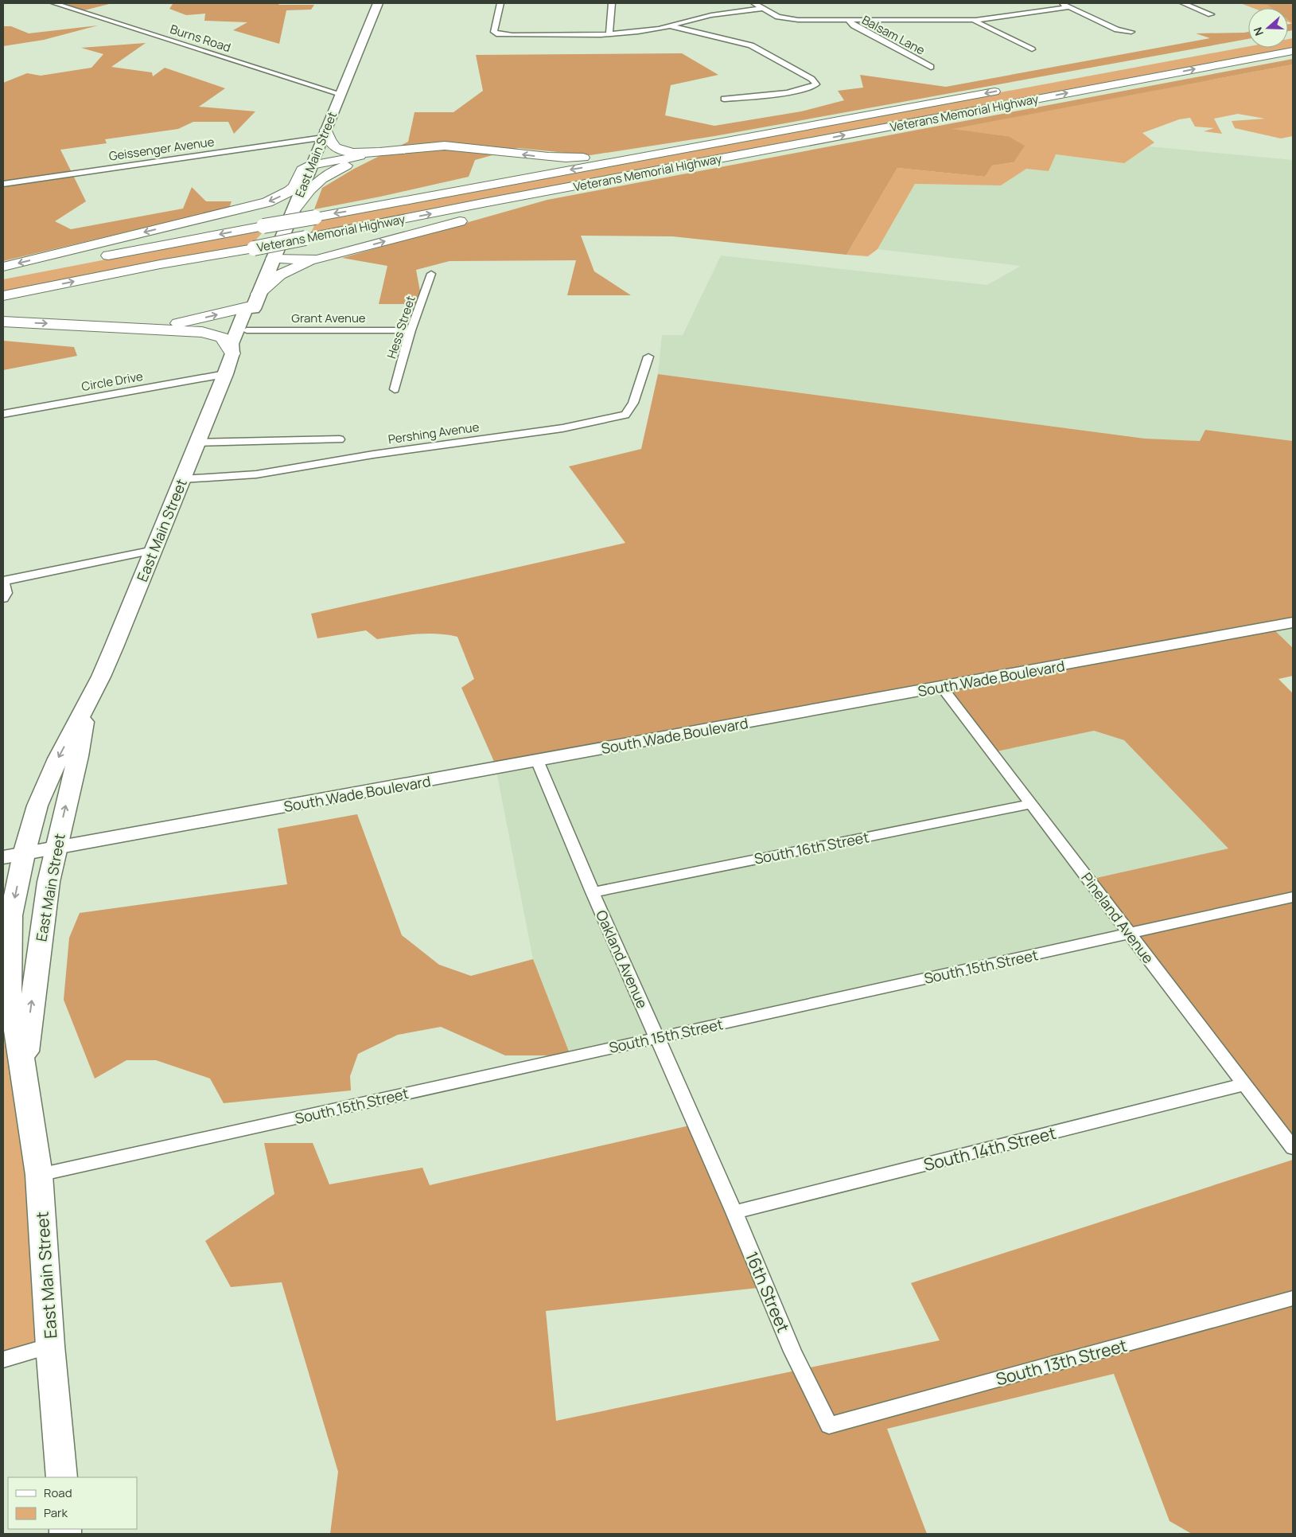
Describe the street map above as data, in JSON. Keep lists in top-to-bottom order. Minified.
{"streets":{"highway":["Veterans Memorial Highway","East Main Street"],"main road":["South Wade Boulevard"],"street":["Balsam Lane","Burns Road","Geissenger Avenue","Grant Avenue","Hess Street","Circle Drive","Pershing Avenue","South 16th Street","Pineland Avenue","Oakland Avenue","South 15th Street","South 14th Street","16th Street","South 13th Street"]},"crossings":[["Burns Road","East Main Street"],["Geissenger Avenue","East Main Street"],["East Main Street","Grant Avenue"],["East Main Street","Circle Drive"],["East Main Street","Pershing Avenue"],["East Main Street","South Wade Boulevard"],["East Main Street","South 15th Street"],["Grant Avenue","Hess Street"],["South Wade Boulevard","Pineland Avenue"],["South Wade Boulevard","Oakland Avenue"],["South 16th Street","Pineland Avenue"],["South 16th Street","Oakland Avenue"],["Pineland Avenue","South 15th Street"],["Pineland Avenue","South 14th Street"],["Oakland Avenue","South 15th Street"],["Oakland Avenue","16th Street"],["South 14th Street","16th Street"],["16th Street","South 13th Street"]],"legend":["Road","Park"],"north":"left"}
